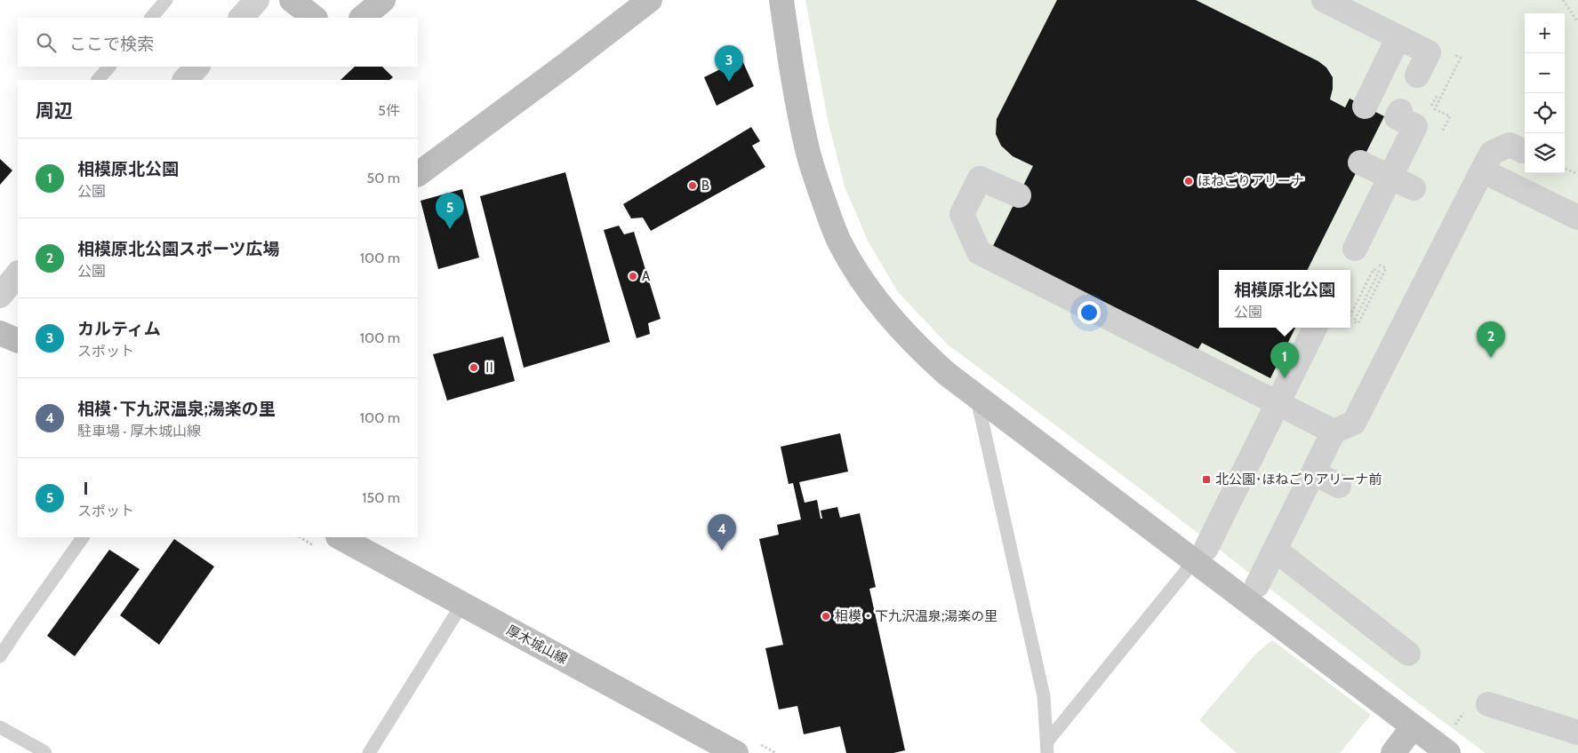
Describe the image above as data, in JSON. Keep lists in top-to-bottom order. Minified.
{"streets":{"street":["厚木城山線"]},"places":{"other":["ほねごりアリーナ","B","A","Ⅱ","相模・下九沢温泉;湯楽の里"],"transit":["北公園･ほねごりアリーナ前"]},"page":{"map_buttons":["+","−"],"search":"ここで検索","pins":["3","5","2","1","4"],"heading":["周辺","5件"],"list":[{"mark":"1","name":"相模原北公園","note":"公園","value":"50 m"},{"mark":"2","name":"相模原北公園スポーツ広場","note":"公園","value":"100 m"},{"mark":"3","name":"カルティム","note":"スポット","value":"100 m"},{"mark":"4","name":"相模･下九沢温泉;湯楽の里","note":"駐車場 · 厚木城山線","value":"100 m"},{"mark":"5","name":"Ⅰ","note":"スポット","value":"150 m"}],"popup":["相模原北公園","公園"]}}
